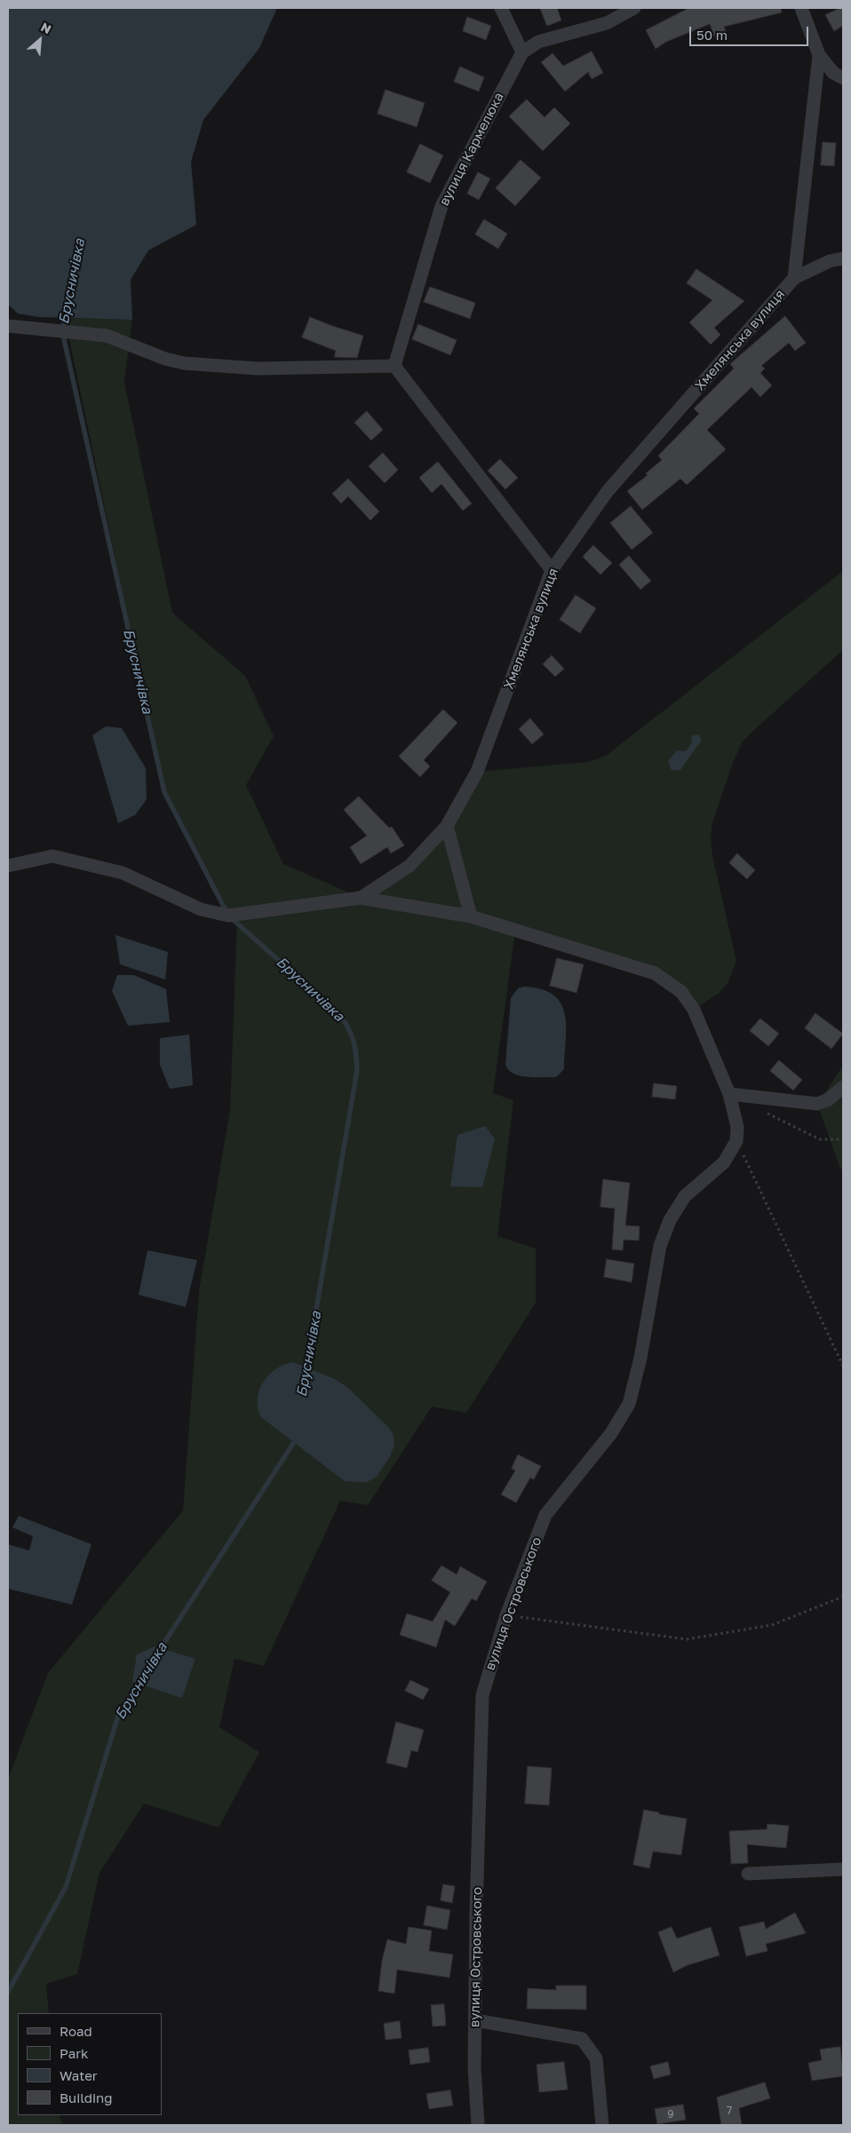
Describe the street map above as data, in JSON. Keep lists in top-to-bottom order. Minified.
{"streets":{"street":["вулиця Кармелюка","Хмелянська вулиця","вулиця Островського"]},"water":["Брусничівка"],"house_numbers":["7","9"],"legend":["Road","Park","Water","Building"],"scale_bar":"50 m","north":"top right"}
